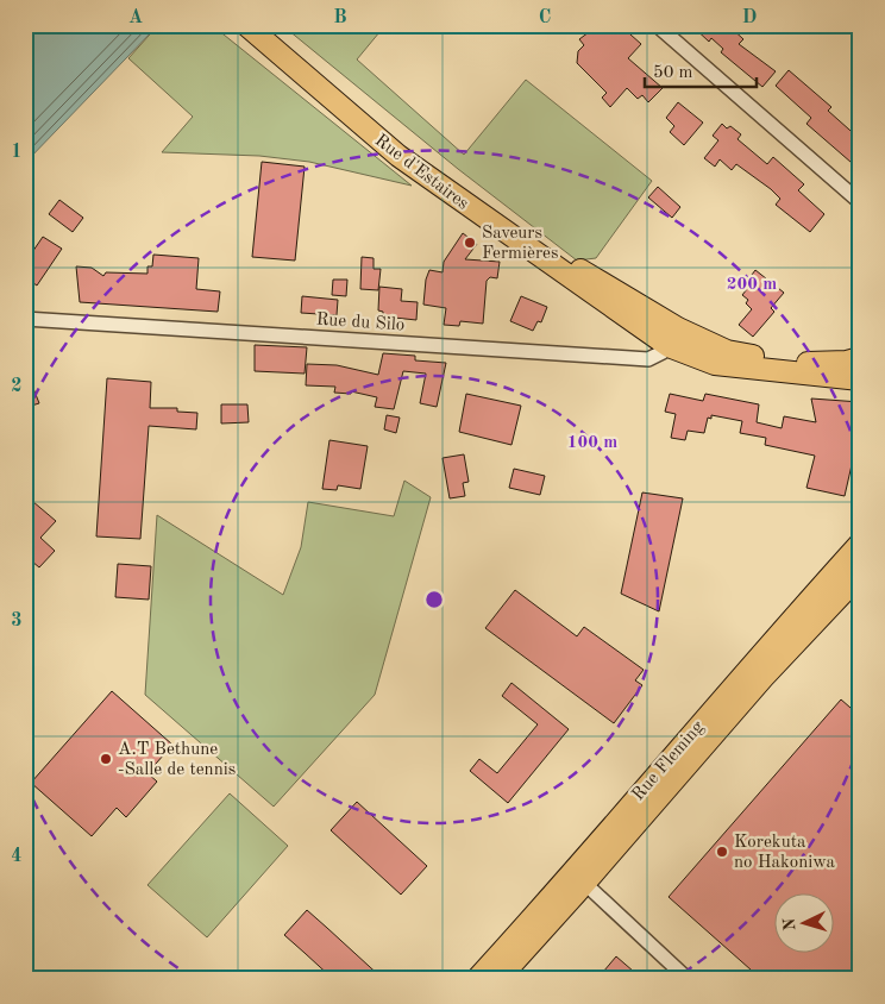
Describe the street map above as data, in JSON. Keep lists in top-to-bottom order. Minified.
{"streets":{"main road":["Rue d'Estaires","Rue Fleming"],"street":["Rue du Silo"]},"crossings":[["Rue d'Estaires","Rue du Silo"]],"places":["Saveurs Fermières","A.T Bethune -Salle de tennis","Korekuta no Hakoniwa"],"scale_bar":"50 m","north":"left","grid":{"columns":["A","B","C","D"],"rows":["1","2","3","4"]},"rings":["200 m","100 m"]}
